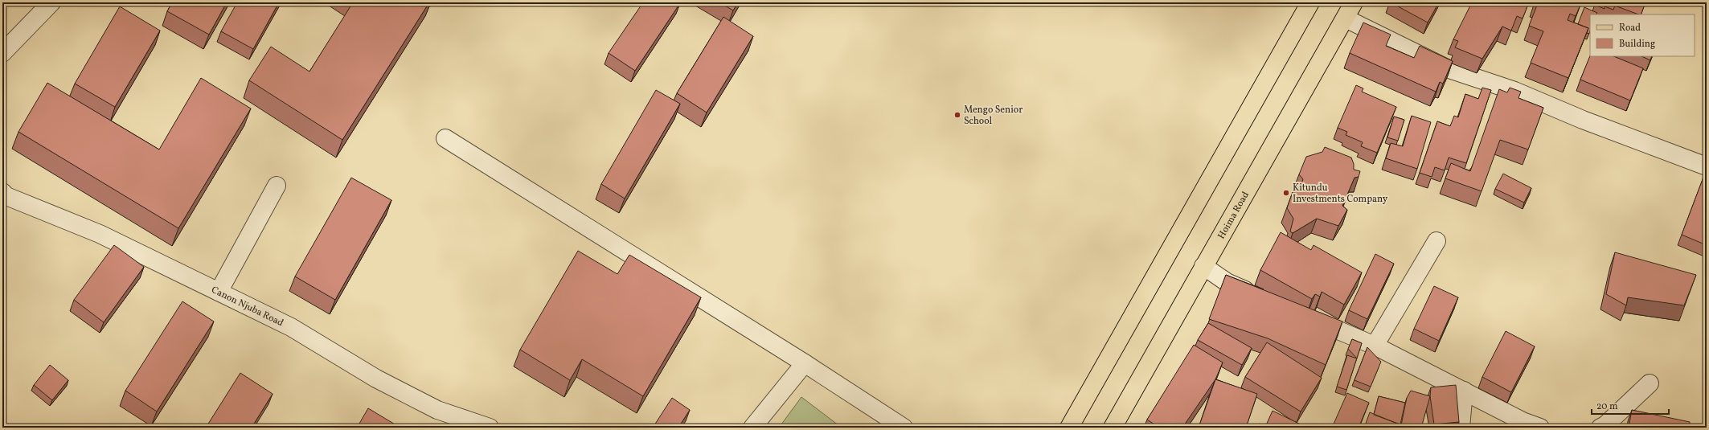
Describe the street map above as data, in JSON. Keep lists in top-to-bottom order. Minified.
{"streets":{"main road":["Hoima Road"],"street":["Canon Njuba Road"]},"places":["Mengo Senior School","Kitundu Investments Company"],"legend":["Road","Building"],"scale_bar":"20 m"}
